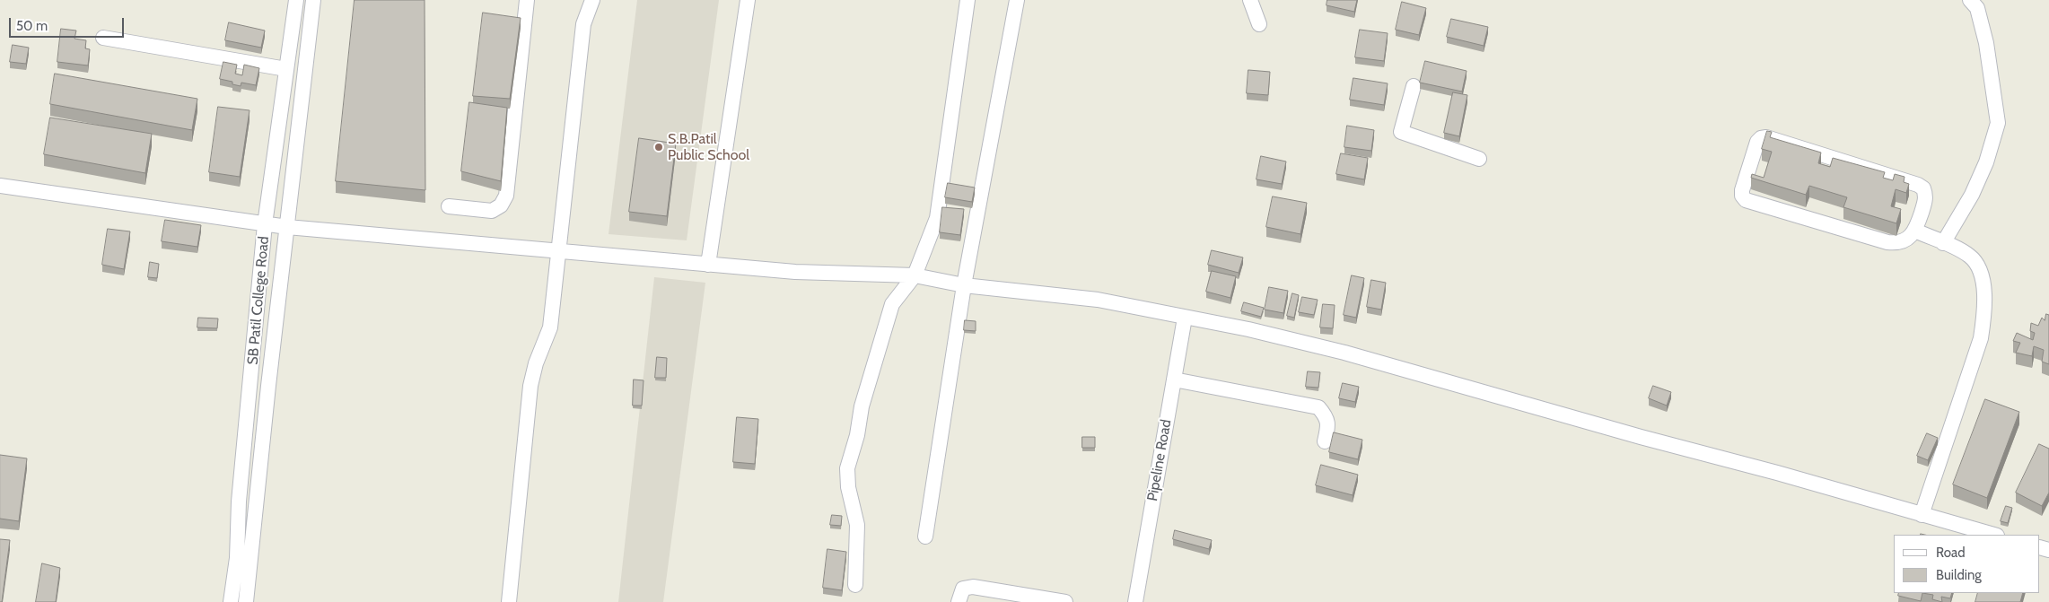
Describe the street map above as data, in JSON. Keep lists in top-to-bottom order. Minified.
{"streets":{"street":["SB Patil College Road","Pipeline Road"]},"places":["S.B.Patil Public School"],"legend":["Road","Building"],"scale_bar":"50 m"}
